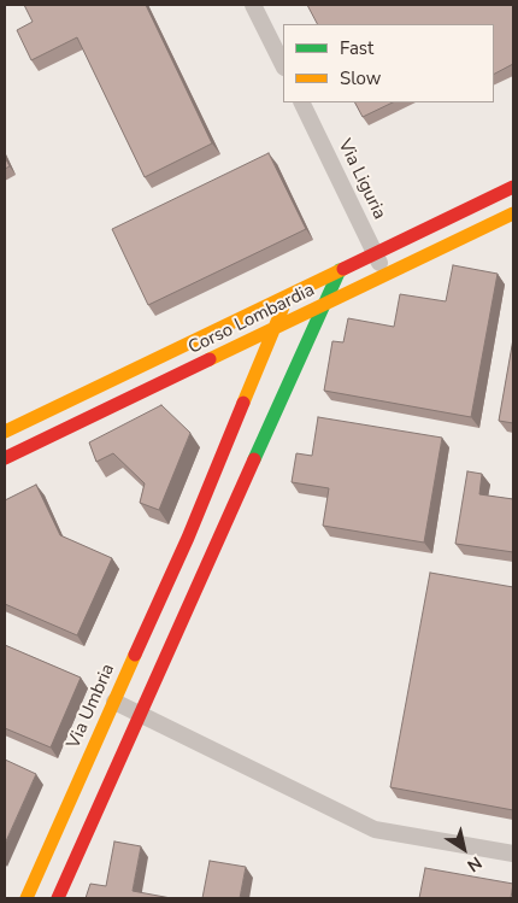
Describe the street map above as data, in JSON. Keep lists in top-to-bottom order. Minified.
{"streets":{"street":["Via Liguria","Corso Lombardia","Via Umbria"]},"crossings":[["Via Liguria","Corso Lombardia"],["Corso Lombardia","Via Umbria"]],"legend":["Fast","Slow"],"north":"bottom right"}
